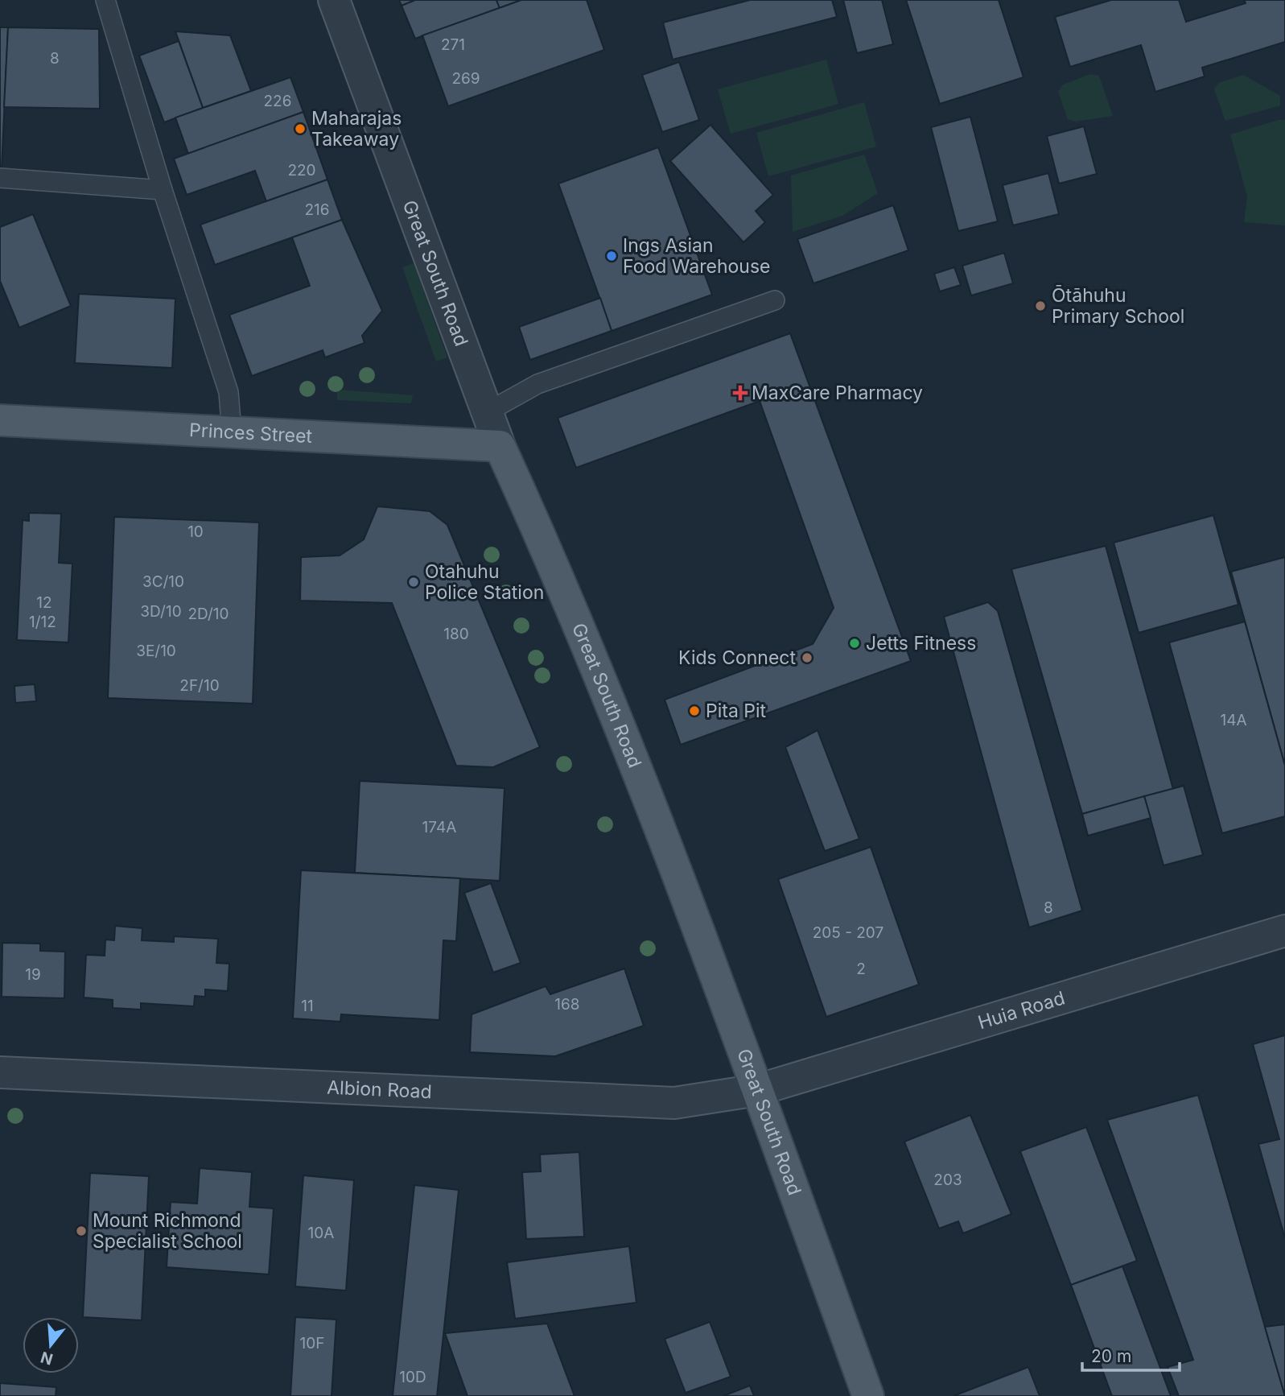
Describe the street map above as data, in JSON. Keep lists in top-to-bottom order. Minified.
{"streets":{"main road":["Great South Road","Princes Street"],"street":["Huia Road","Albion Road"]},"crossings":[["Great South Road","Princes Street"],["Great South Road","Huia Road"],["Great South Road","Albion Road"],["Huia Road","Albion Road"]],"places":{"other":["Maharajas Takeaway","Ings Asian Food Warehouse","Ōtāhuhu Primary School","Otahuhu Police Station","Jetts Fitness","Kids Connect","Pita Pit","Mount Richmond Specialist School"],"health":["MaxCare Pharmacy"]},"house_numbers":["271","8","269","226","220","216","10","3C/10","12","3D/10","2D/10","1/12","180","3E/10","2F/10","14A","174A","8","205 - 207","2","19","168","11","203","10A","10F","10D"],"scale_bar":"20 m","north":"bottom"}
